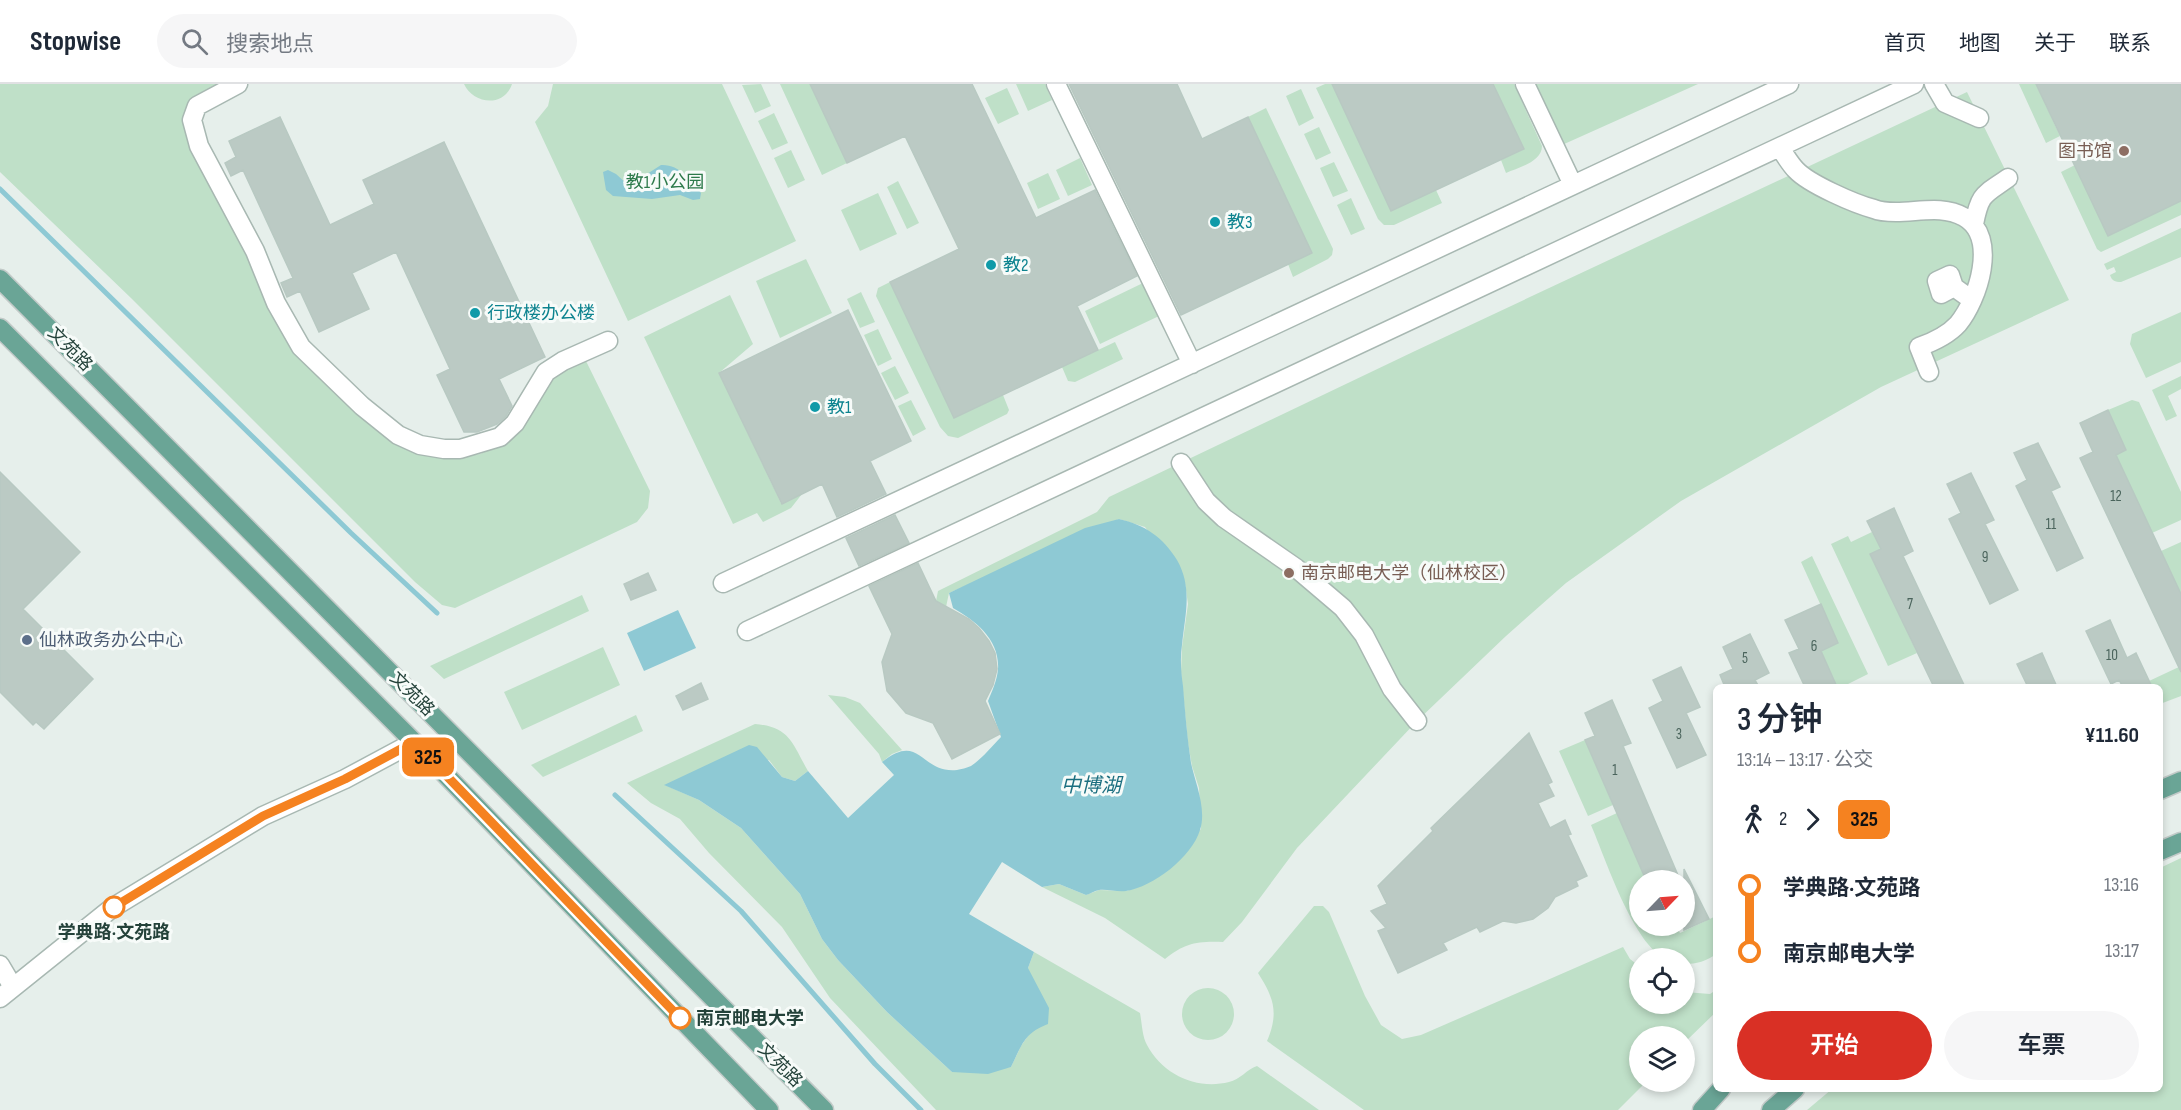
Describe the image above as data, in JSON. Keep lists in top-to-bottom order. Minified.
{"streets":{"main road":["文苑路"]},"water":["中博湖"],"parks":["教1小公园"],"places":["图书馆","教3","教2","行政楼办公楼","教1","南京邮电大学（仙林校区）","仙林政务办公中心","学典路·文苑路","南京邮电大学"],"lines":["bus line 325"],"house_numbers":["12","11","9","7","6","10","5","3","1"],"north":"top right","page":{"header":"Stopwise","search":"搜索地点","nav":["首页","地图","关于","联系"],"on_map":"325","heading":["3 分钟","13:14 – 13:17 · 公交","¥11.60"],"legs":["2","325"],"list":[{"name":"学典路·文苑路","value":"13:16"},{"name":"南京邮电大学","value":"13:17"}],"buttons":["开始","车票"]}}
